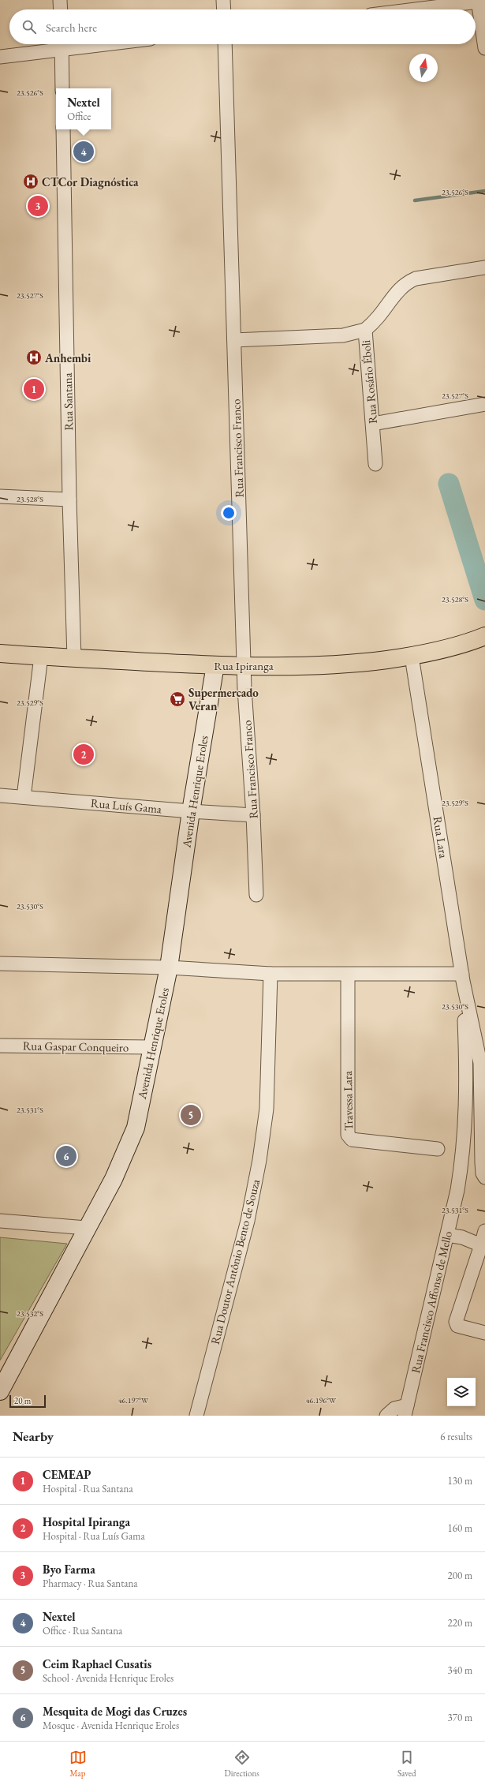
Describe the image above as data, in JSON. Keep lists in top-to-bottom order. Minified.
{"streets":{"main road":["Rua Ipiranga","Avenida Henrique Eroles"],"street":["Rua Rosário Éboli","Rua Santana","Rua Francisco Franco","Rua Luís Gama","Rua Lara","Rua Gaspar Conqueiro","Travessa Lara","Rua Doutor Antônio Bento de Souza","Rua Francisco Affonso de Mello"]},"crossings":[["Rua Santana","Rua Ipiranga"],["Rua Francisco Franco","Rua Ipiranga"],["Rua Francisco Franco","Rua Luís Gama"],["Rua Ipiranga","Avenida Henrique Eroles"],["Rua Ipiranga","Rua Lara"],["Avenida Henrique Eroles","Rua Luís Gama"],["Avenida Henrique Eroles","Rua Gaspar Conqueiro"],["Rua Lara","Rua Francisco Affonso de Mello"]],"places":{"hospital":["CTCor Diagnóstica","Anhembi"],"supermarket":["Supermercado Veran"]},"scale_bar":"20 m","north":"top","page":{"search":"Search here","popup":["Nextel","Office"],"pins":["4","3","1","2","5","6"],"scale":"20 m","heading":["Nearby","6 results"],"list":[{"mark":"1","name":"CEMEAP","note":"Hospital · Rua Santana","value":"130 m"},{"mark":"2","name":"Hospital Ipiranga","note":"Hospital · Rua Luís Gama","value":"160 m"},{"mark":"3","name":"Byo Farma","note":"Pharmacy · Rua Santana","value":"200 m"},{"mark":"4","name":"Nextel","note":"Office · Rua Santana","value":"220 m"},{"mark":"5","name":"Ceim Raphael Cusatis","note":"School · Avenida Henrique Eroles","value":"340 m"},{"mark":"6","name":"Mesquita de Mogi das Cruzes","note":"Mosque · Avenida Henrique Eroles","value":"370 m"}],"nav":["Map","Directions","Saved"]},"coordinates":["23.526°S","23.527°S","23.528°S","23.529°S","23.530°S","23.531°S","23.532°S","46.197°W","46.196°W"]}
